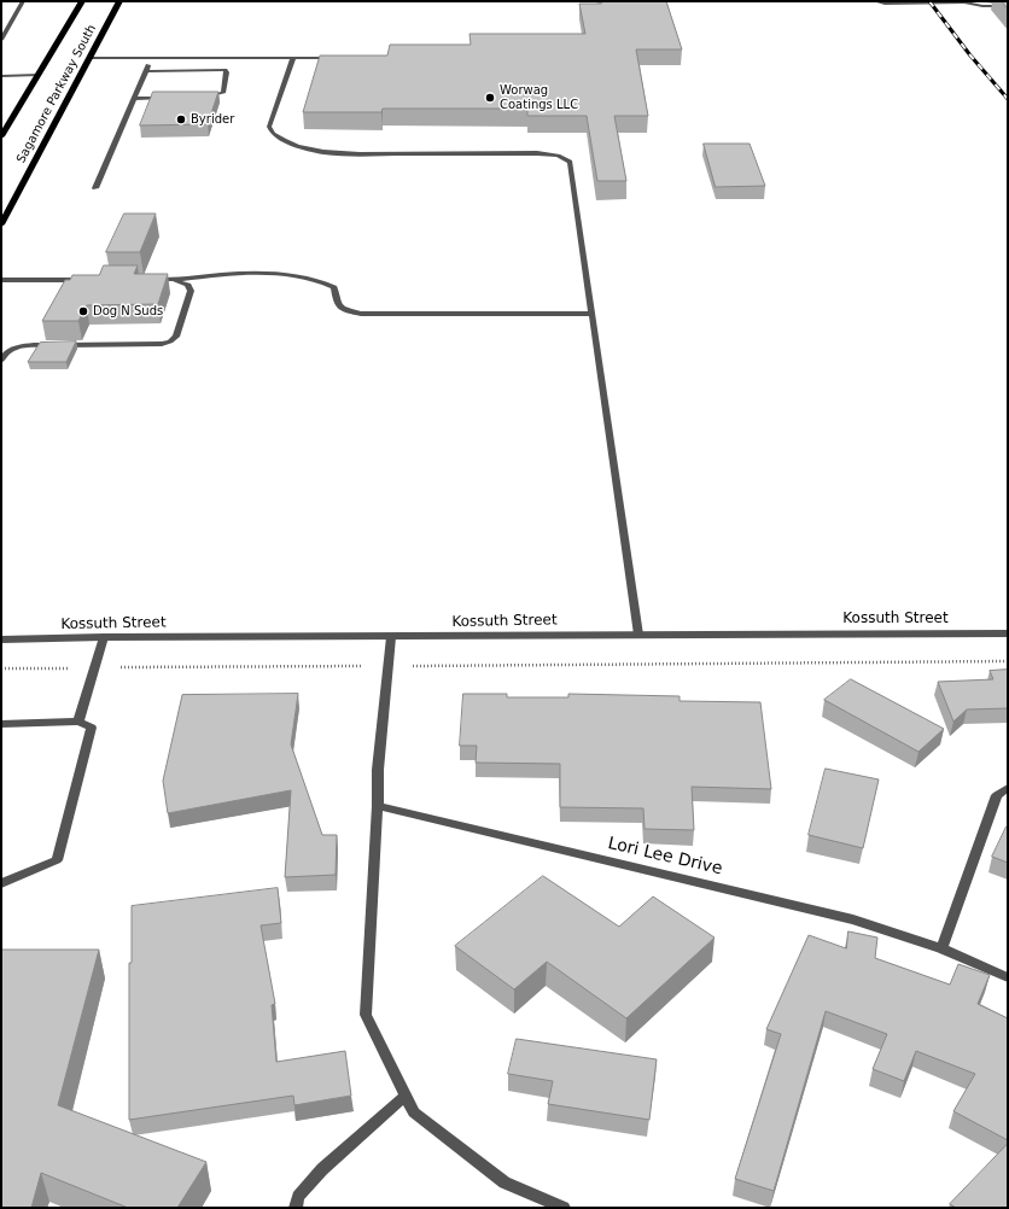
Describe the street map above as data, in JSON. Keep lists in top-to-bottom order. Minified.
{"streets":{"main road":["Sagamore Parkway South"],"street":["Kossuth Street","Lori Lee Drive"]},"places":["Worwag Coatings LLC","Byrider","Dog N Suds"]}
